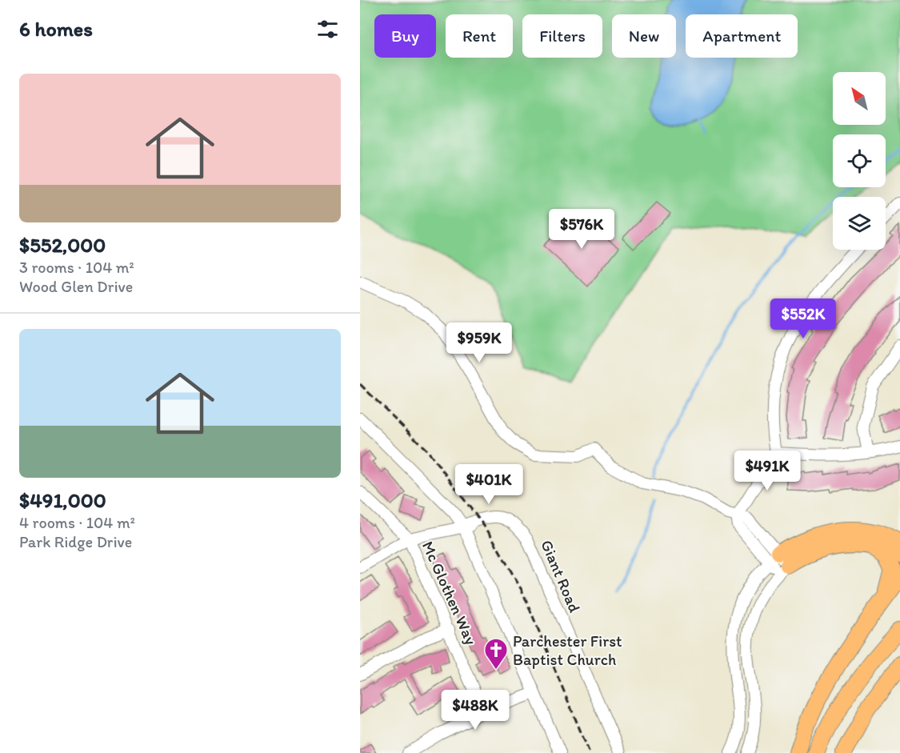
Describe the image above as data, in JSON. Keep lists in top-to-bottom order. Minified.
{"streets":{"street":["Giant Road","Mc Glothen Way"]},"crossings":[["Giant Road","Mc Glothen Way"]],"places":{"church":["Parchester First Baptist Church"]},"north":"top left","page":{"heading":"6 homes","chip":["Buy","Rent","Filters","New","Apartment"],"list":[{"name":"$552,000","note":"3 rooms · 104 m² · Wood Glen Drive"},{"name":"$491,000","note":"4 rooms · 104 m² · Park Ridge Drive"}],"price":["$576K","$552K","$959K","$491K","$401K","$488K"]}}
